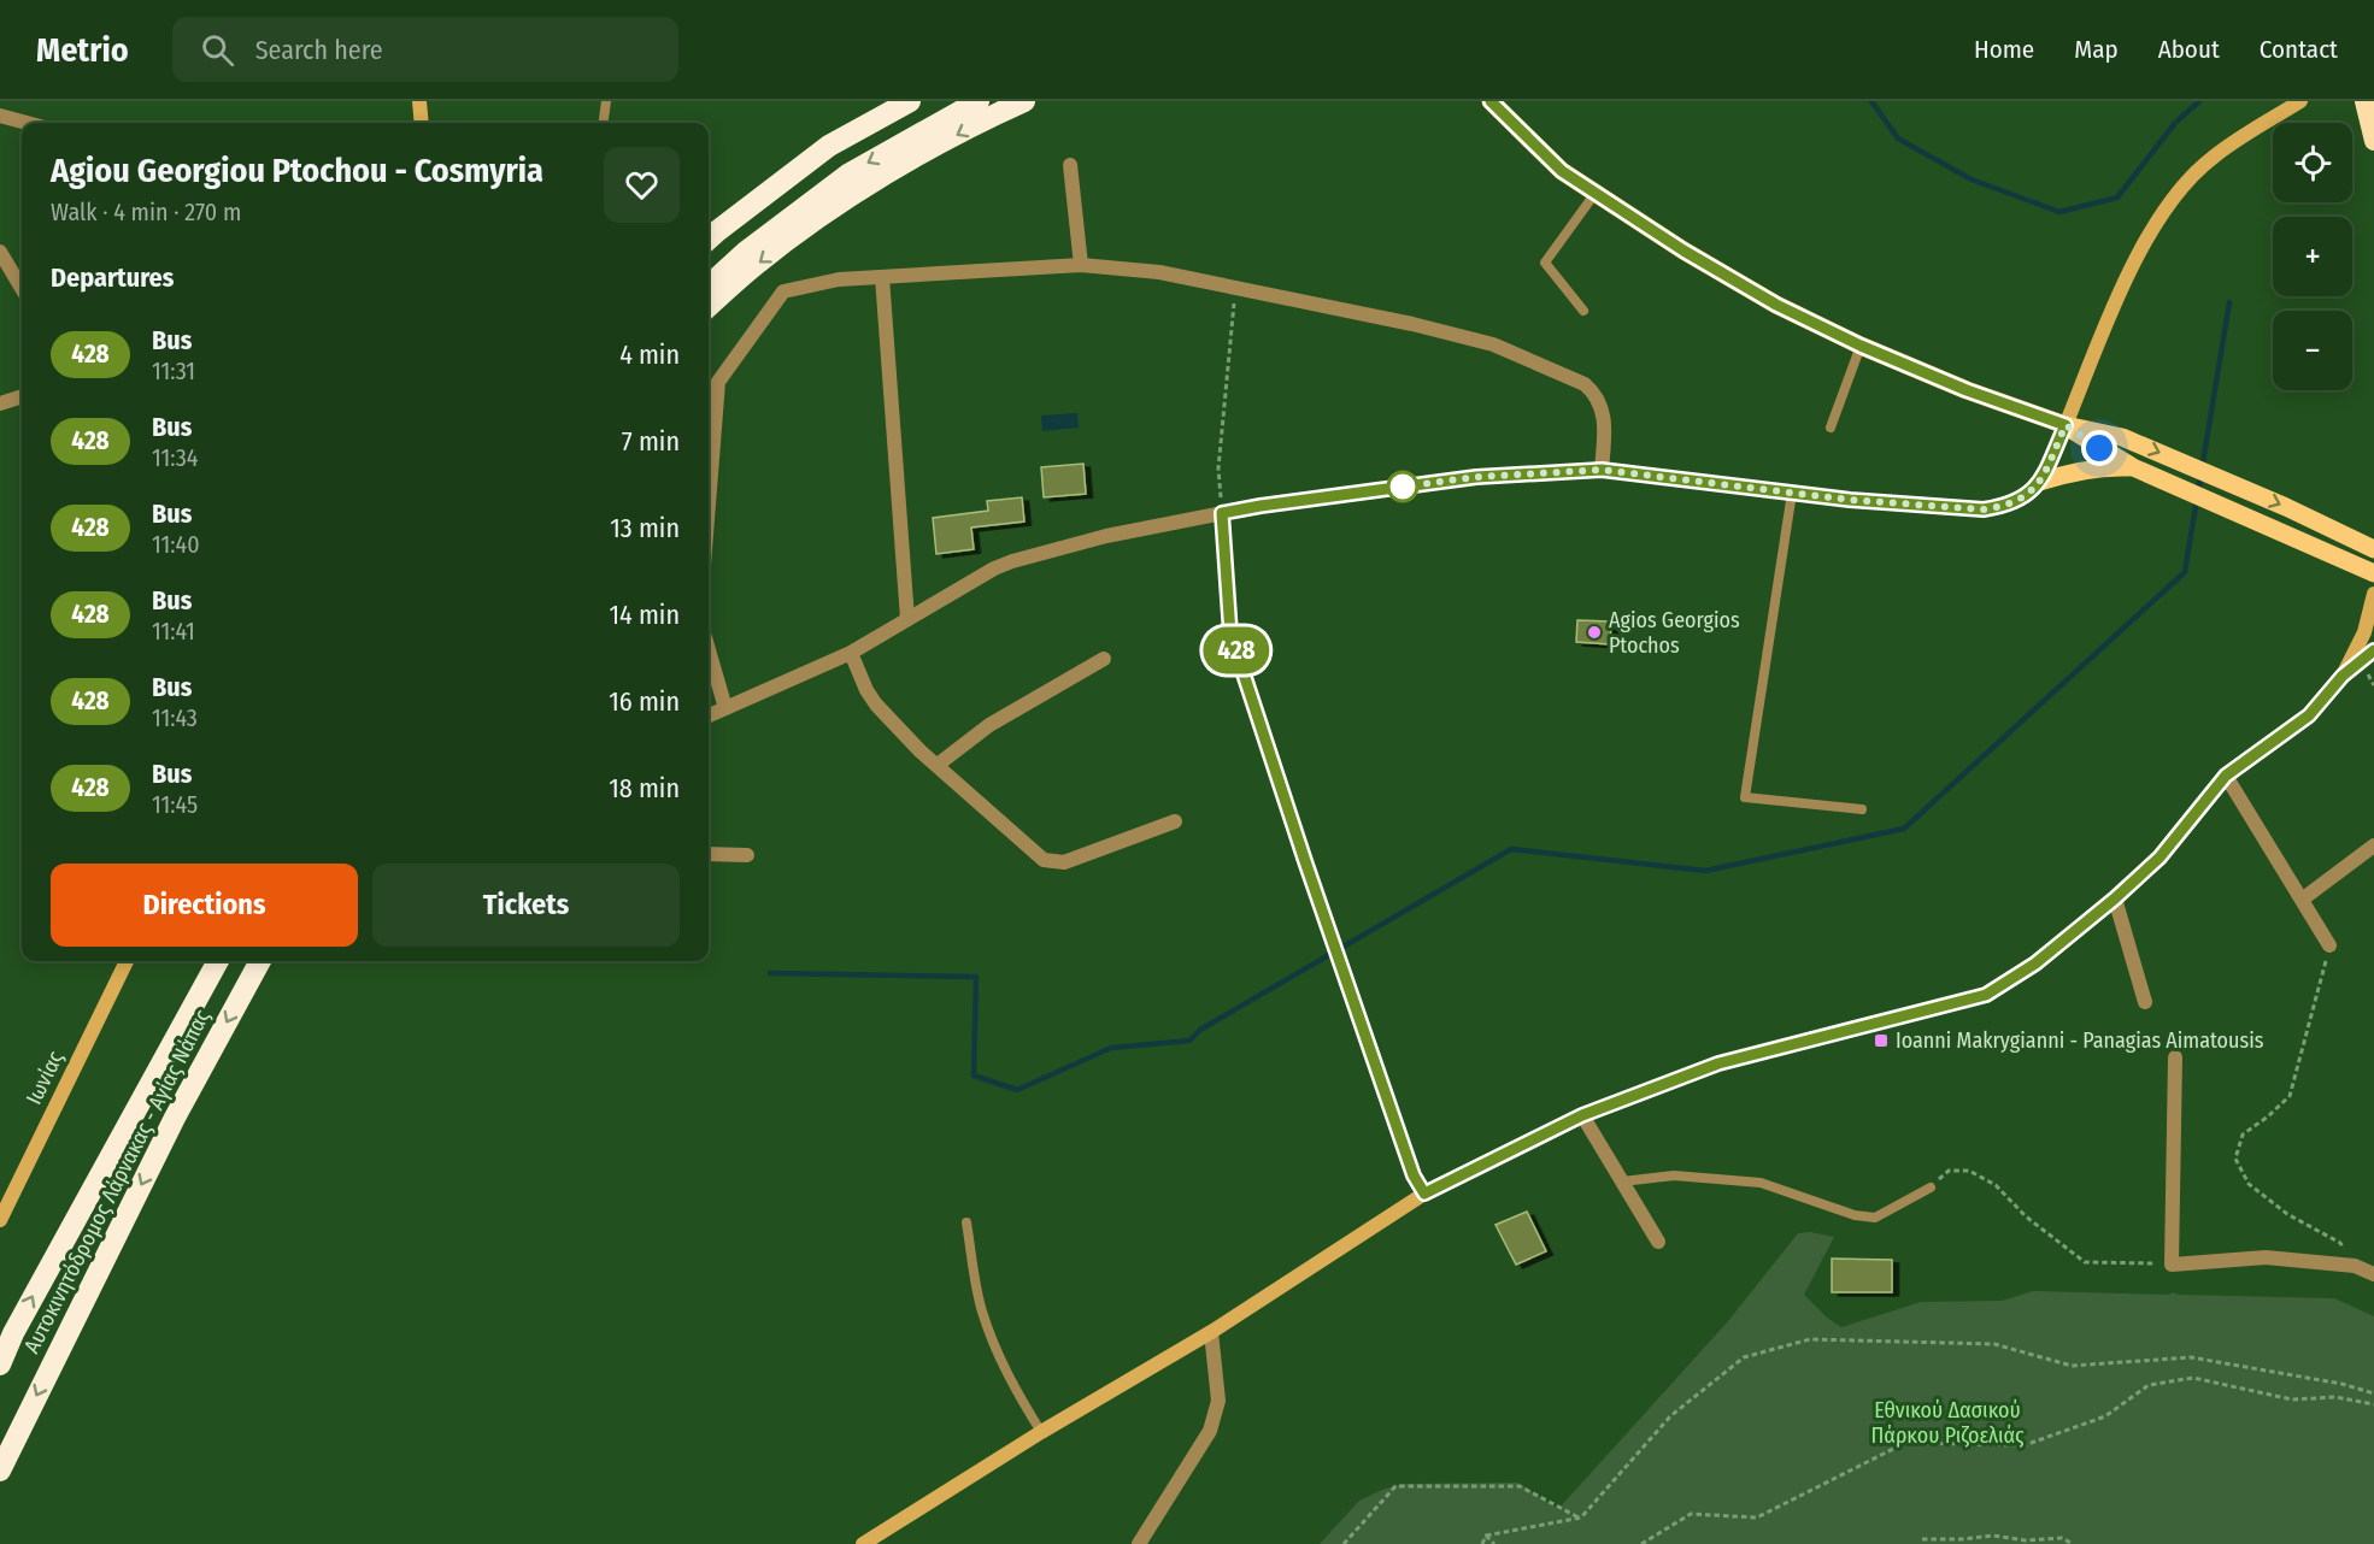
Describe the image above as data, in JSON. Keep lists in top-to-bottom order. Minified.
{"streets":{"highway":["Αυτοκινητόδρομος Λάρνακας - Αγίας Νάπας"],"main road":["Ιωνίας"]},"parks":["Εθνικού Δασικού Πάρκου Ριζοελιάς"],"places":{"other":["Agios Georgios Ptochos"],"transit":["Ioanni Makrygianni - Panagias Aimatousis"]},"lines":["bus line 428"],"page":{"header":"Metrio","search":"Search here","nav":["Home","Map","About","Contact"],"on_map":"428","map_buttons":["+","−"],"heading":[["Agiou Georgiou Ptochou - Cosmyria","Walk · 4 min · 270 m"],"Departures"],"list":[{"mark":"428","name":"Bus","note":"11:31","value":"4 min"},{"mark":"428","name":"Bus","note":"11:34","value":"7 min"},{"mark":"428","name":"Bus","note":"11:40","value":"13 min"},{"mark":"428","name":"Bus","note":"11:41","value":"14 min"},{"mark":"428","name":"Bus","note":"11:43","value":"16 min"},{"mark":"428","name":"Bus","note":"11:45","value":"18 min"}],"buttons":["Directions","Tickets"]}}
